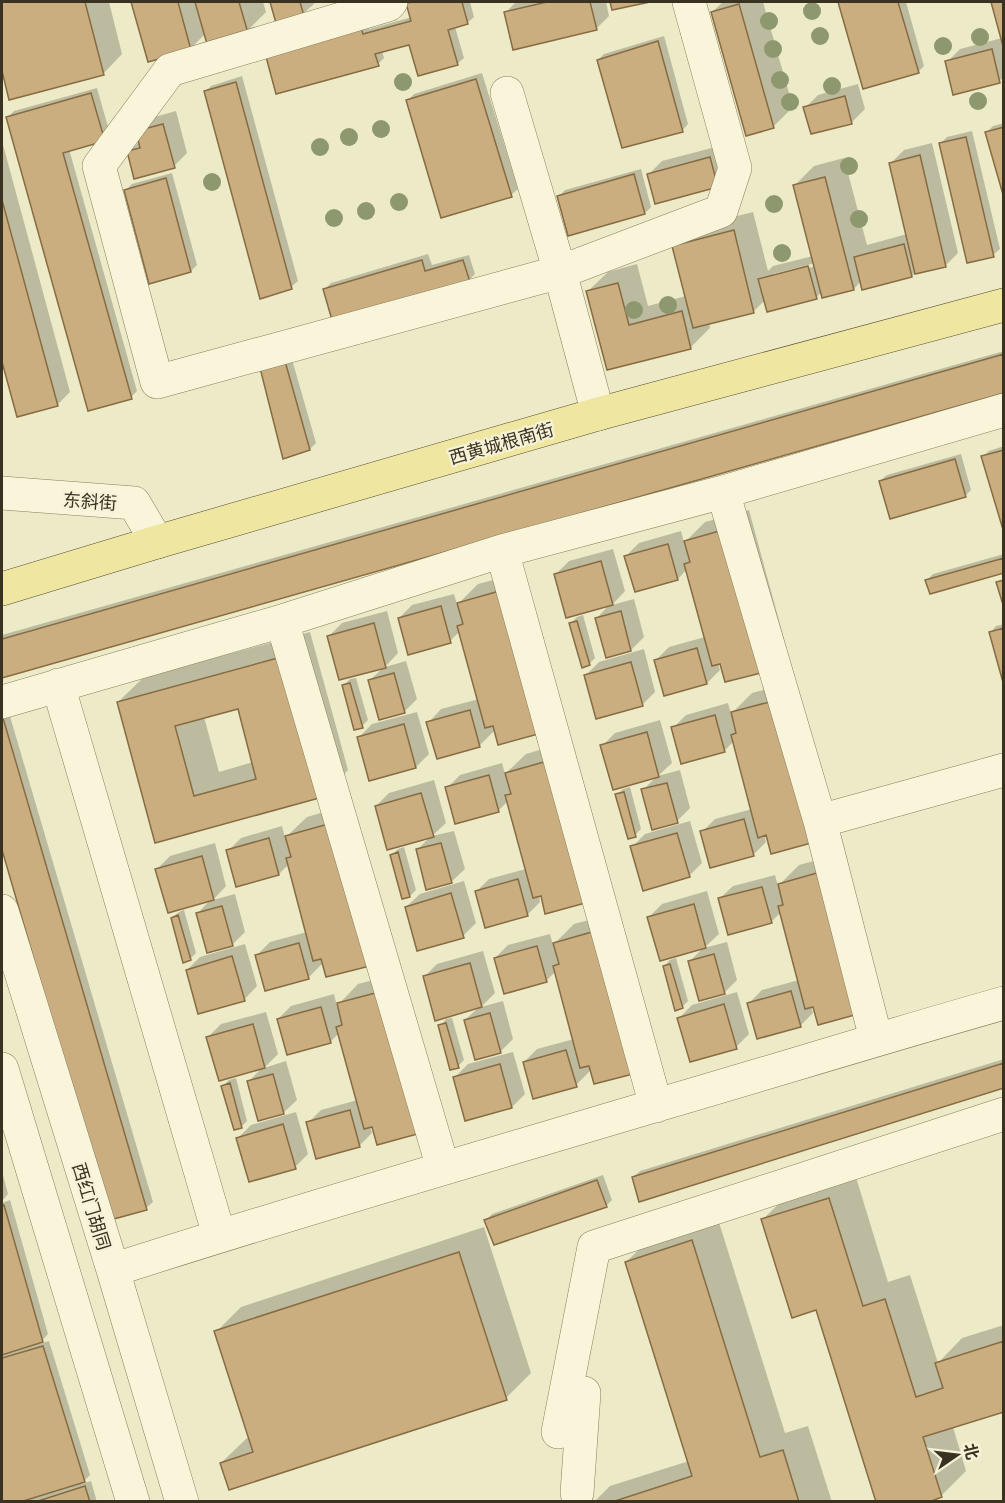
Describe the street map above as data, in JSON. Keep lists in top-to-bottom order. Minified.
{"streets":{"main road":["西黄城根南街"],"street":["东斜街","西红门胡同"]},"crossings":[["西黄城根南街","东斜街"]],"north":"right"}
